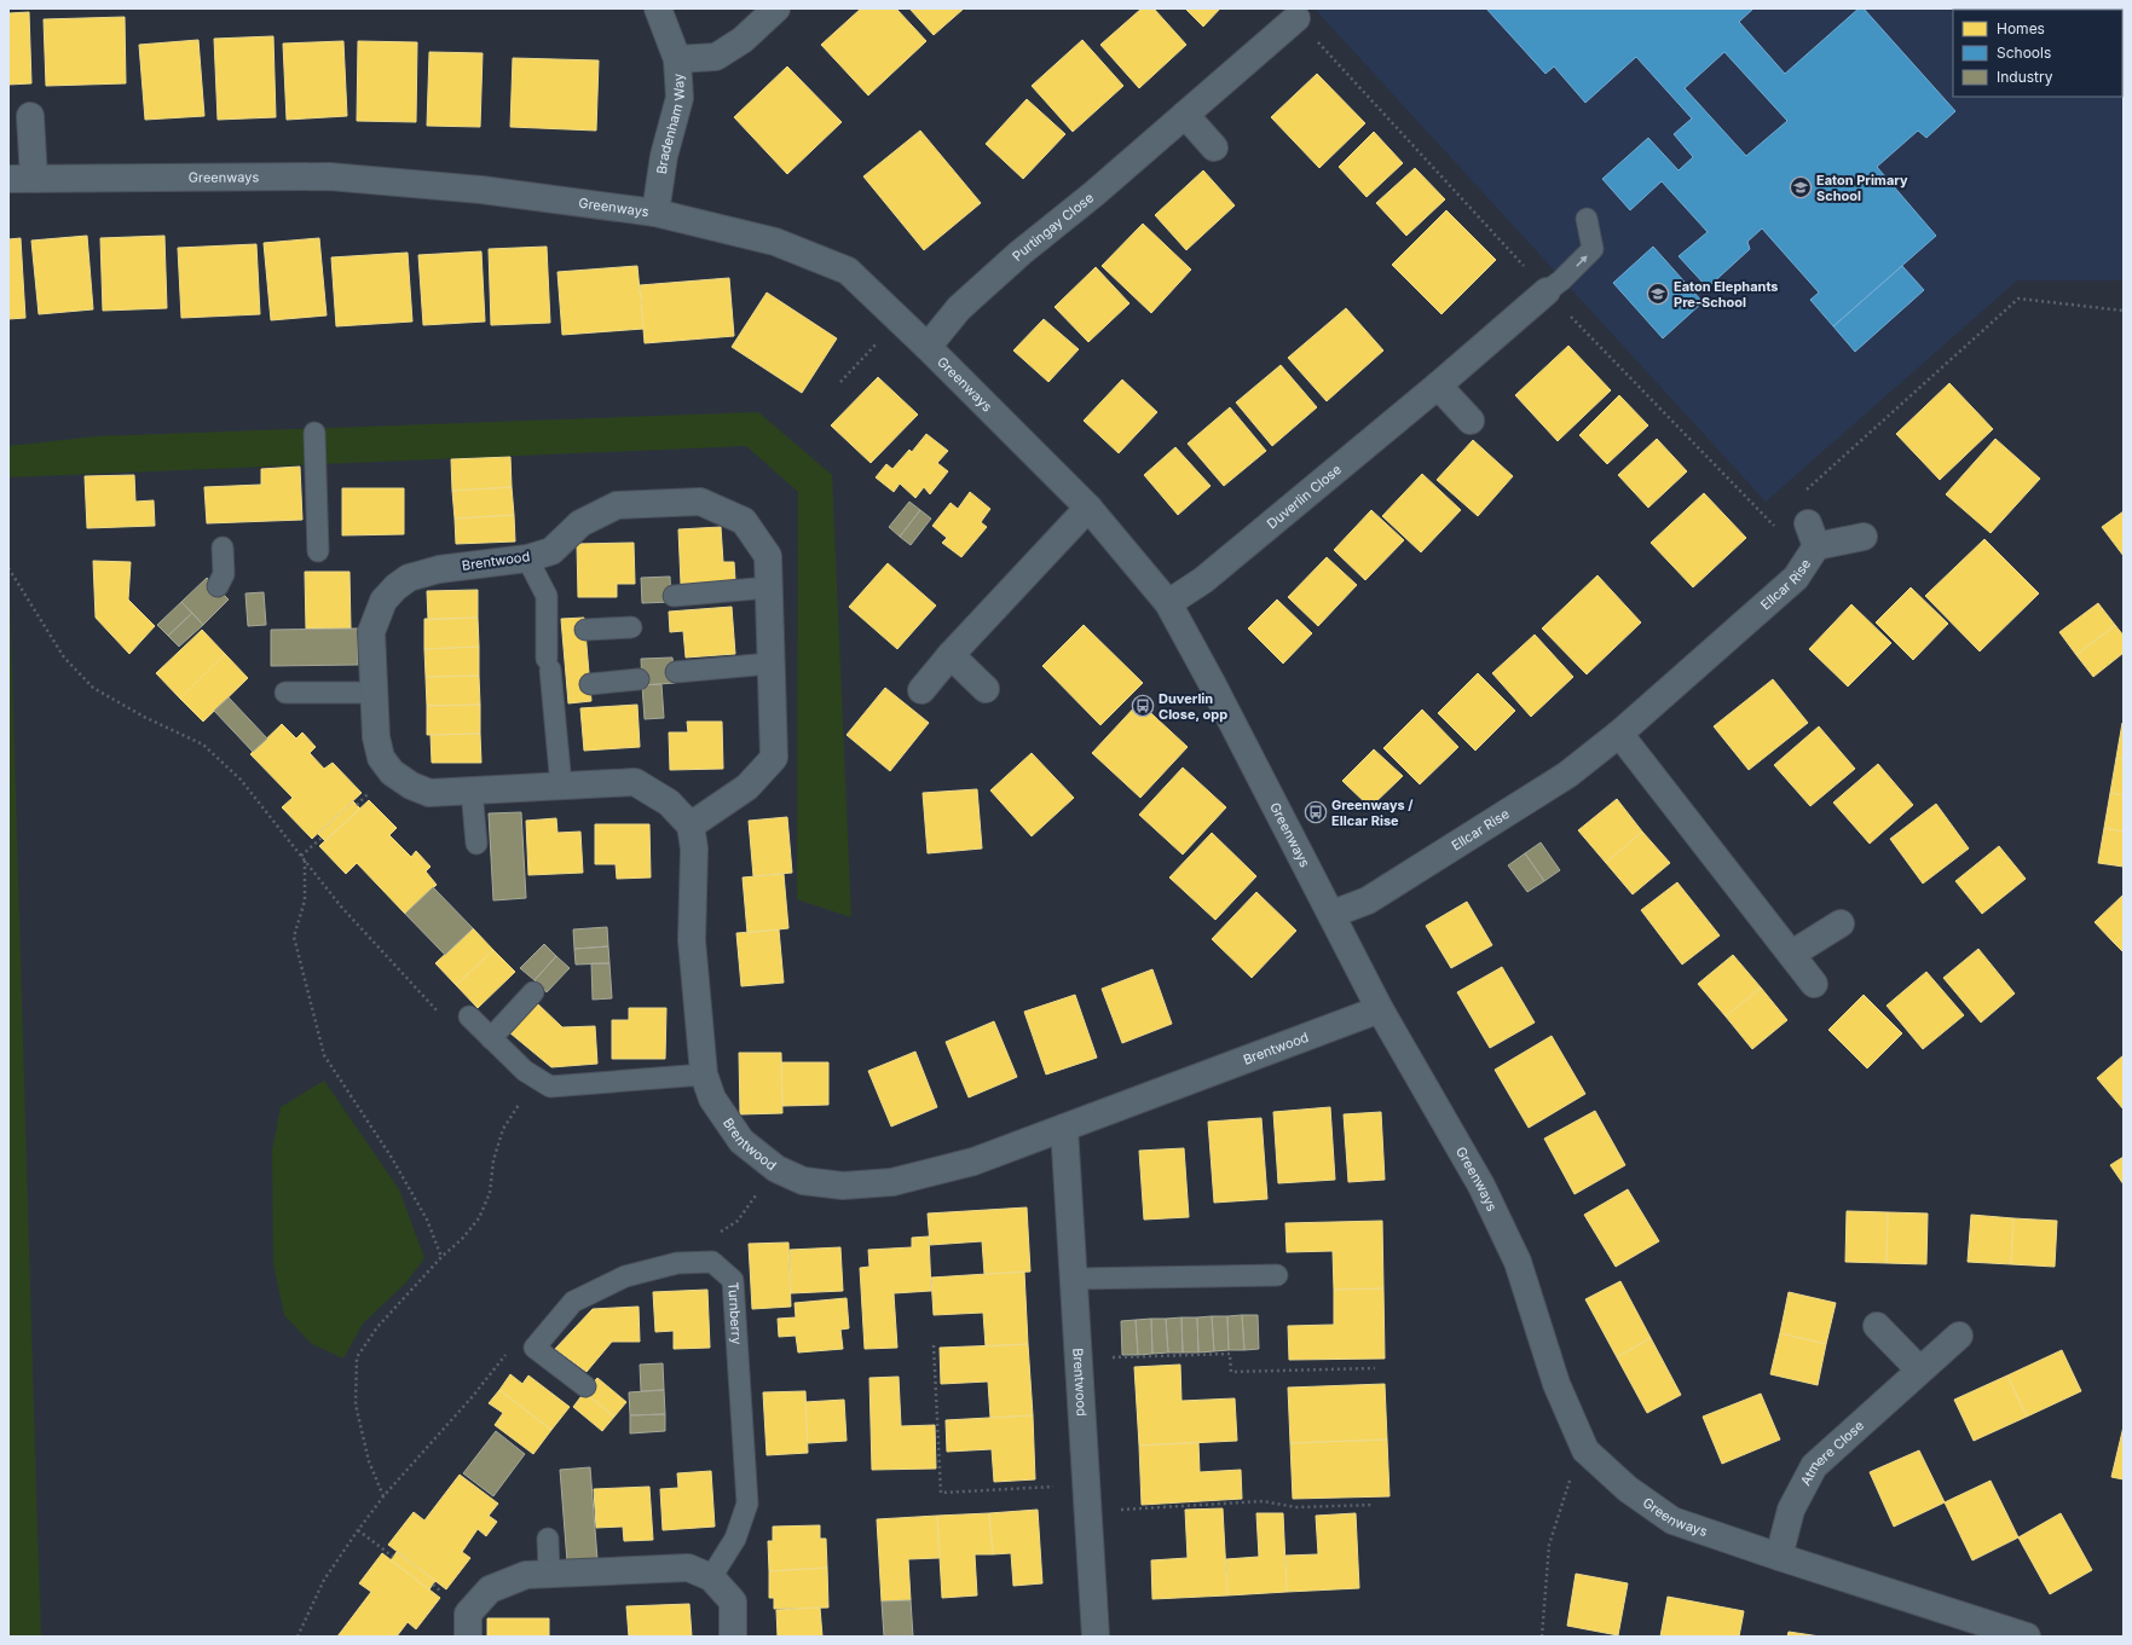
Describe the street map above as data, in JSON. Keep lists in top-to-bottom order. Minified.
{"streets":{"street":["Bradenham Way","Greenways","Purtingay Close","Duverlin Close","Brentwood","Ellcar Rise","Atmere Close"],"lane":["Turnberry"]},"crossings":[["Bradenham Way","Greenways"],["Greenways","Purtingay Close"],["Greenways","Duverlin Close"],["Greenways","Brentwood"],["Greenways","Ellcar Rise"],["Greenways","Atmere Close"]],"places":{"school or university":["Eaton Primary School","Eaton Elephants Pre-School"],"bus stop":["Duverlin Close, opp","Greenways / Ellcar Rise"]},"legend":["Homes","Schools","Industry"]}
